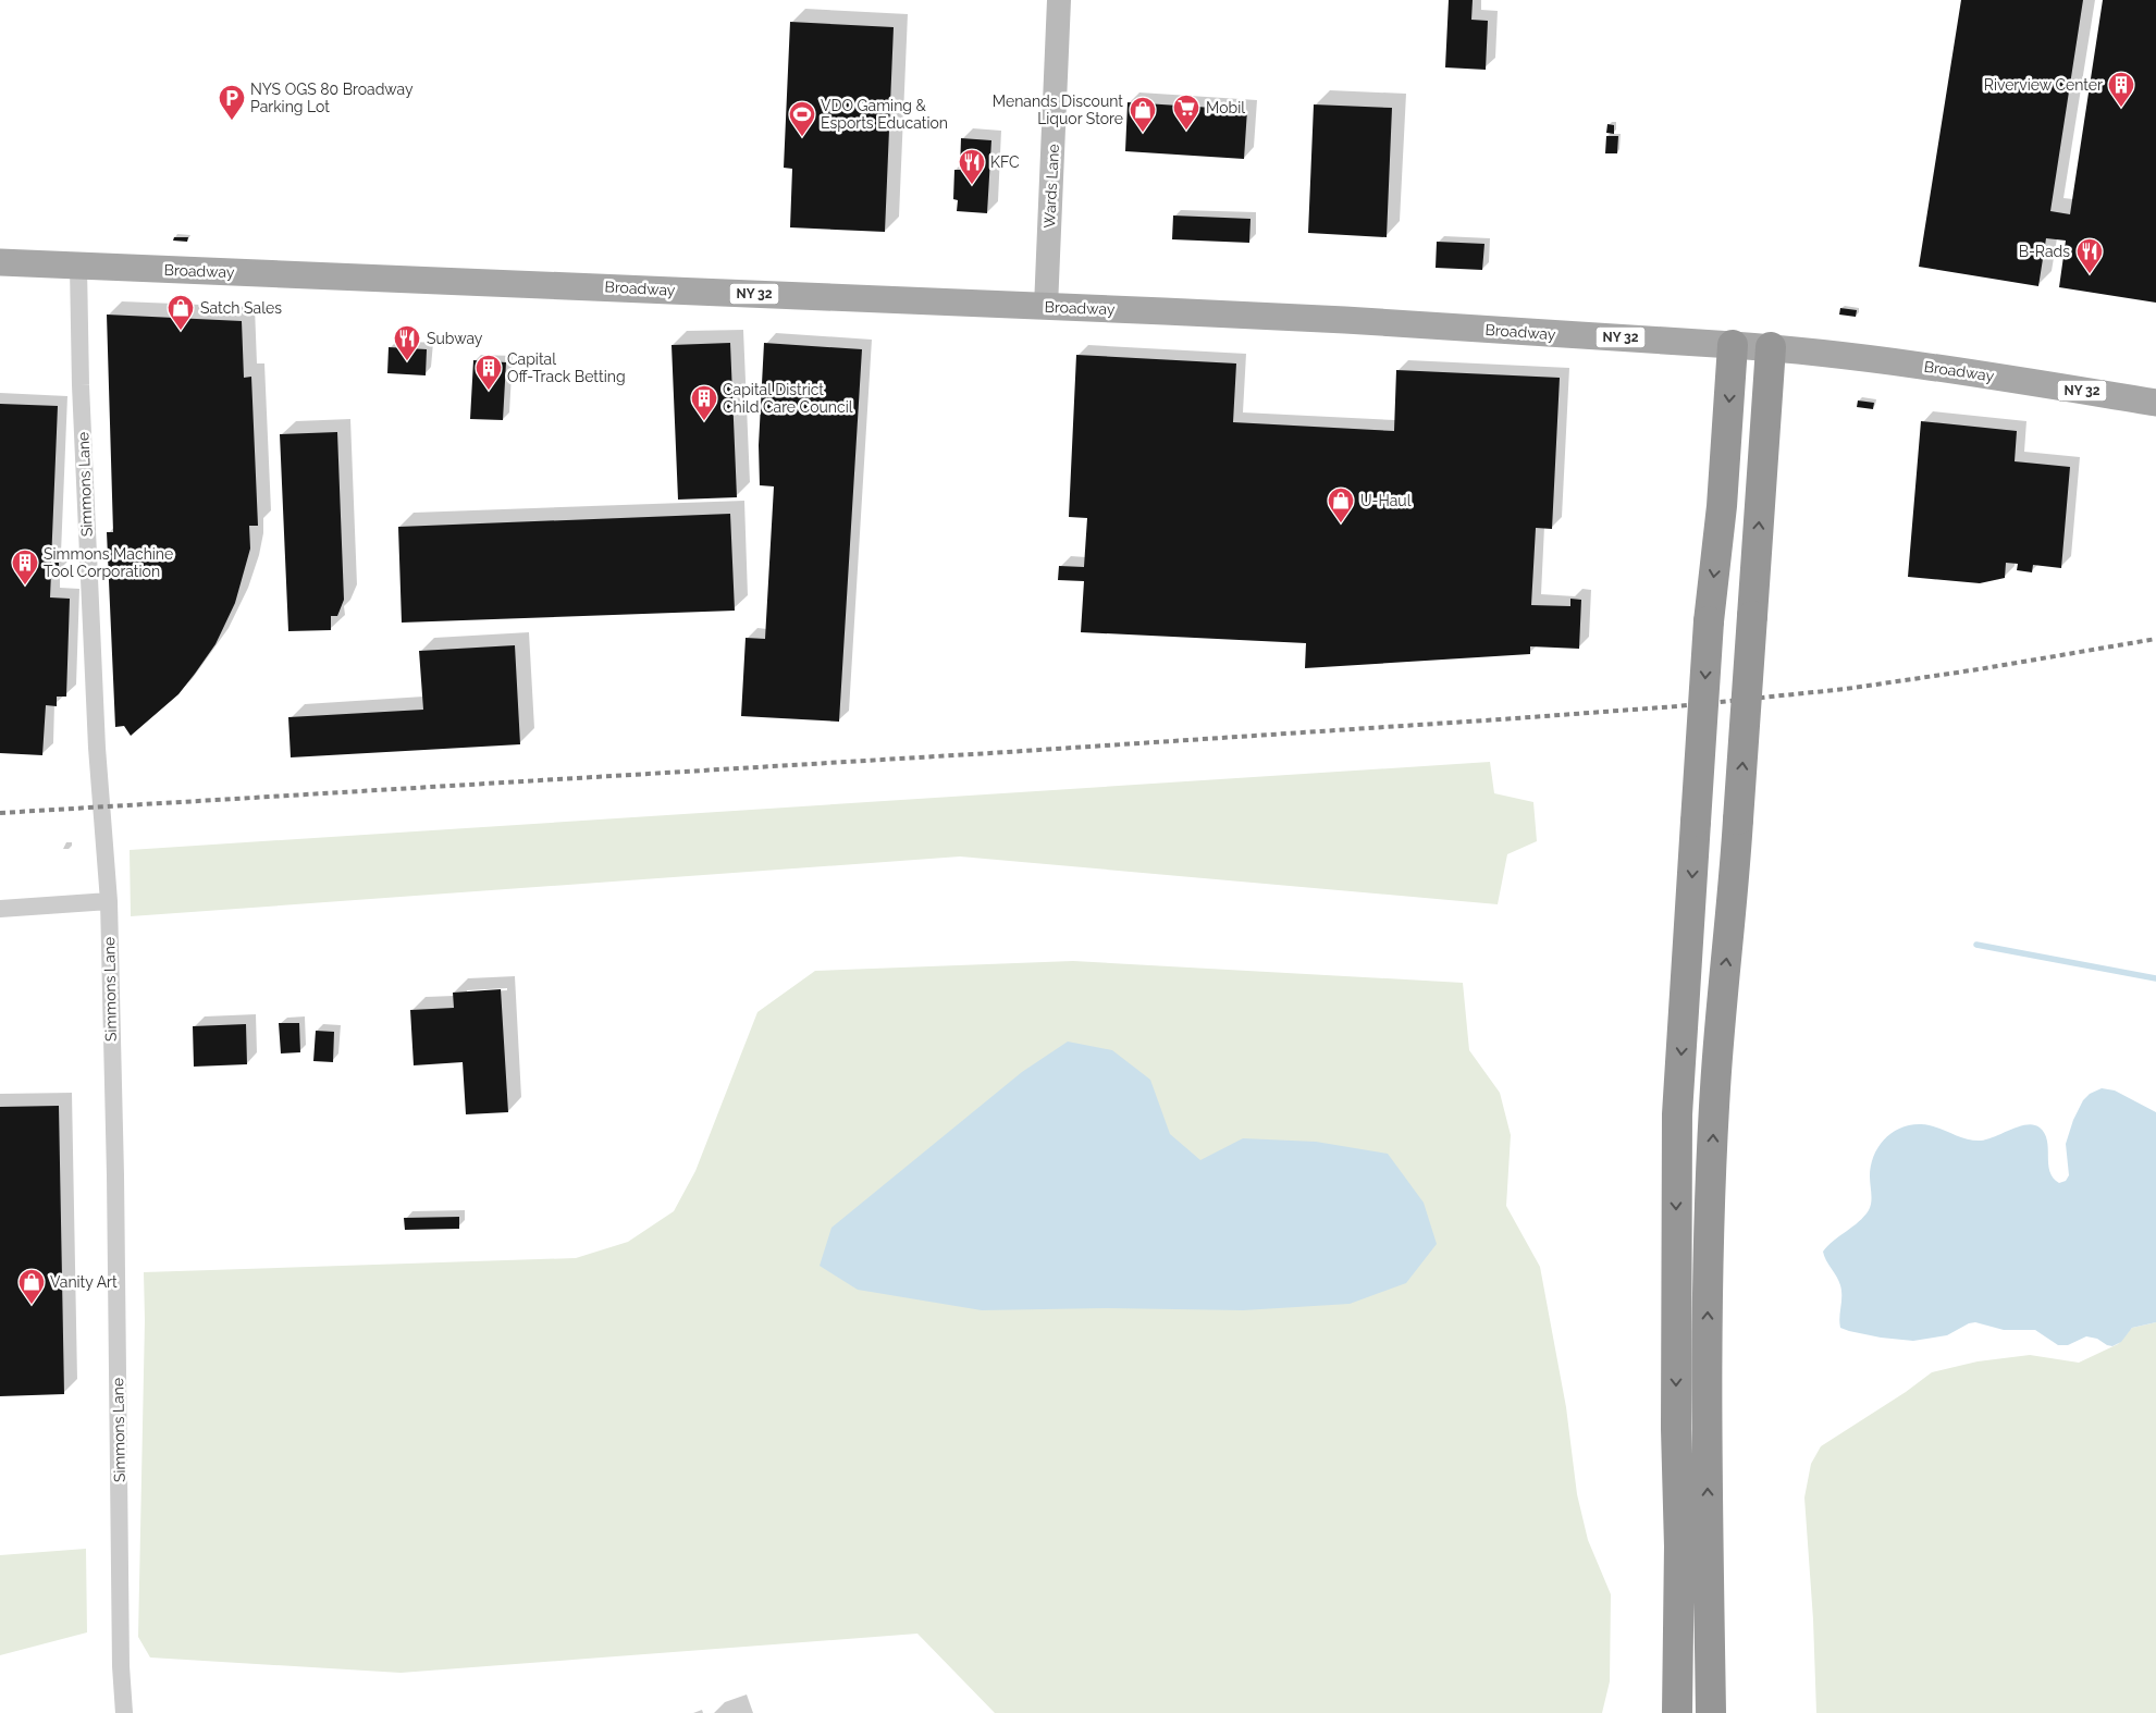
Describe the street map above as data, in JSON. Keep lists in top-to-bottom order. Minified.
{"streets":{"main road":["Broadway","NY 32"],"street":["Wards Lane","Simmons Lane"]},"crossings":[["Wards Lane","Broadway"],["Broadway","Simmons Lane"]],"places":{"building":["Riverview Center","Capital Off-Track Betting","Capital District Child Care Council","Simmons Machine Tool Corporation"],"parking":["NYS OGS 80 Broadway Parking Lot"],"supermarket":["Mobil"],"shop":["Menands Discount Liquor Store","Satch Sales","U-Haul","Vanity Art"],"sports":["VDO Gaming & Esports Education"],"restaurant":["KFC","B-Rads","Subway"]}}
